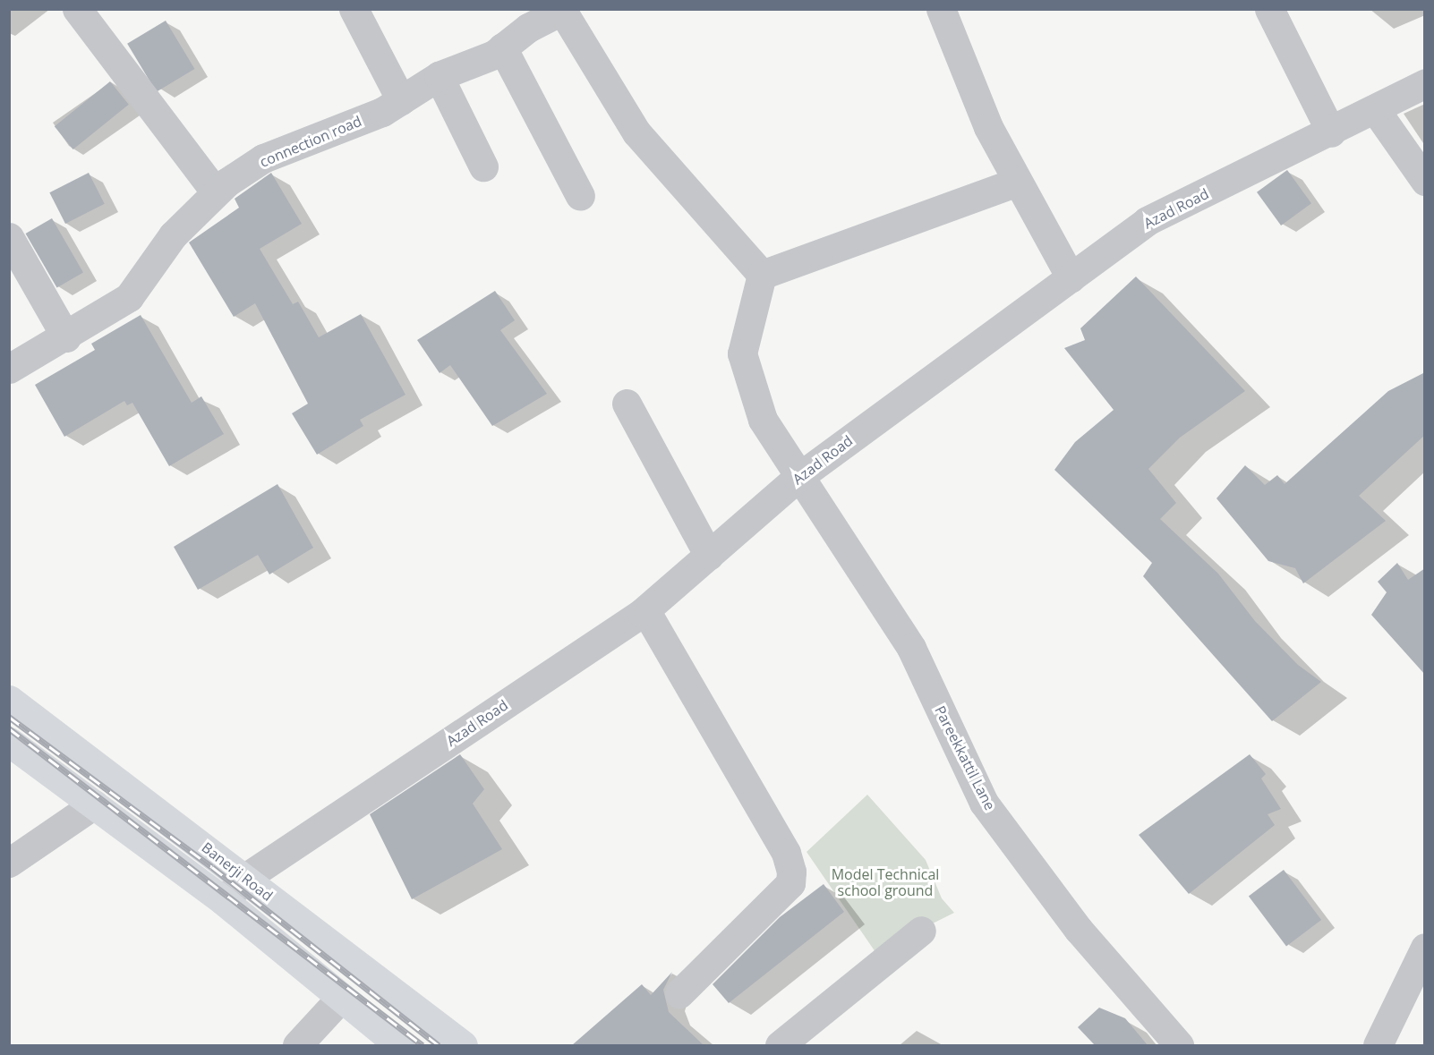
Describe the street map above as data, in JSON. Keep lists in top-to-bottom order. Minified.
{"streets":{"main road":["Banerji Road"],"street":["connection road","Azad Road","Pareekkattil Lane"]},"crossings":[["Azad Road","Pareekkattil Lane"],["Azad Road","Banerji Road"]],"parks":["Model Technical school ground"]}
